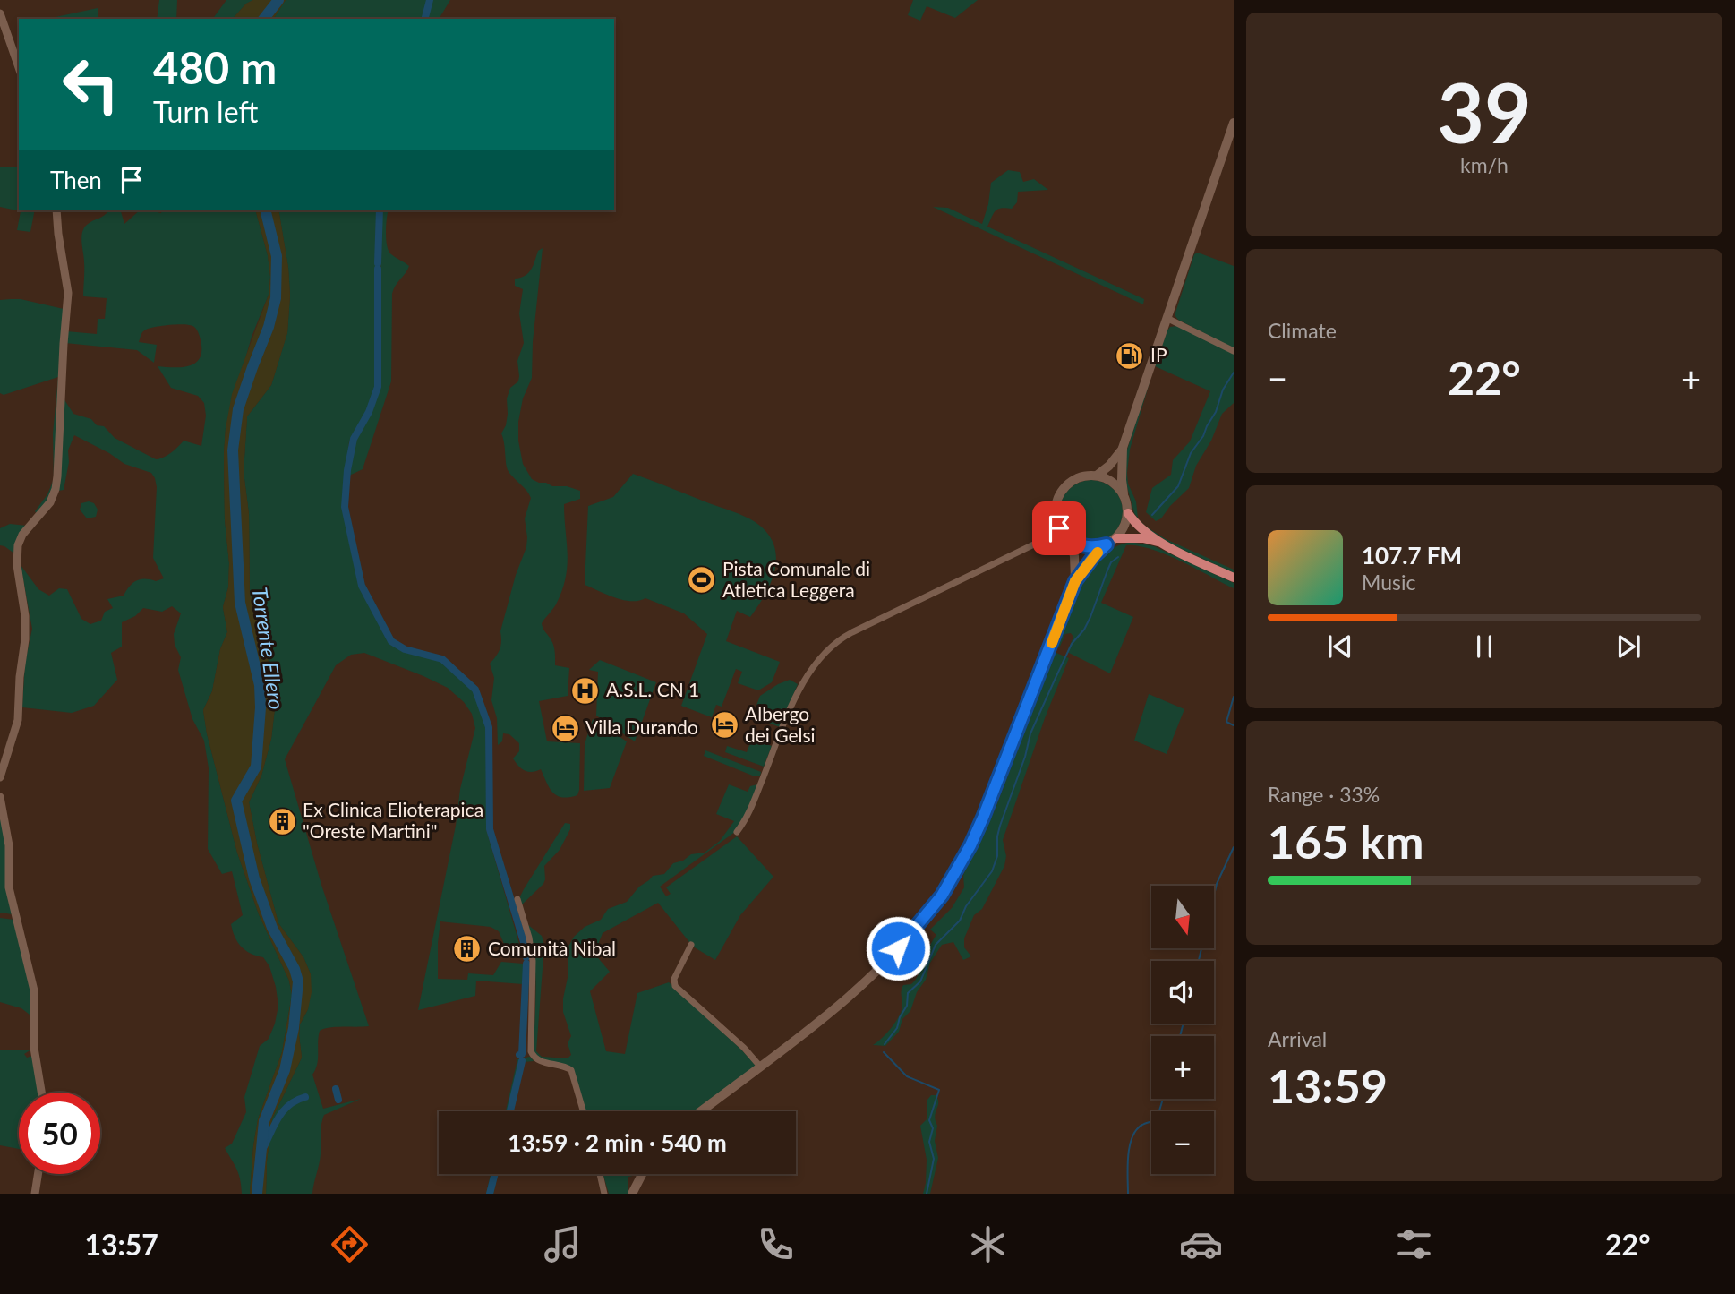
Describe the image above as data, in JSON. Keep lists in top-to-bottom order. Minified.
{"water":["Torrente Ellero"],"places":{"fuel station":["IP"],"sports":["Pista Comunale di Atletica Leggera"],"hospital":["A.S.L. CN 1"],"hotel":["Albergo dei Gelsi","Villa Durando"],"building":["Ex Clinica Elioterapica \"Oreste Martini\"","Comunità Nibal"]},"north":"bottom","page":{"tile":[["39","km/h"],"Climate",["Range · 33%","165 km"],["Arrival","13:59"]],"turn":["480 m","Turn left"],"then":"Then","heat":["−","22°","+"],"song":["107.7 FM","Music"],"map_buttons":["+","−"],"limit":"50","trip":"13:59 · 2 min · 540 m","tabs":["13:57","22°"]}}
